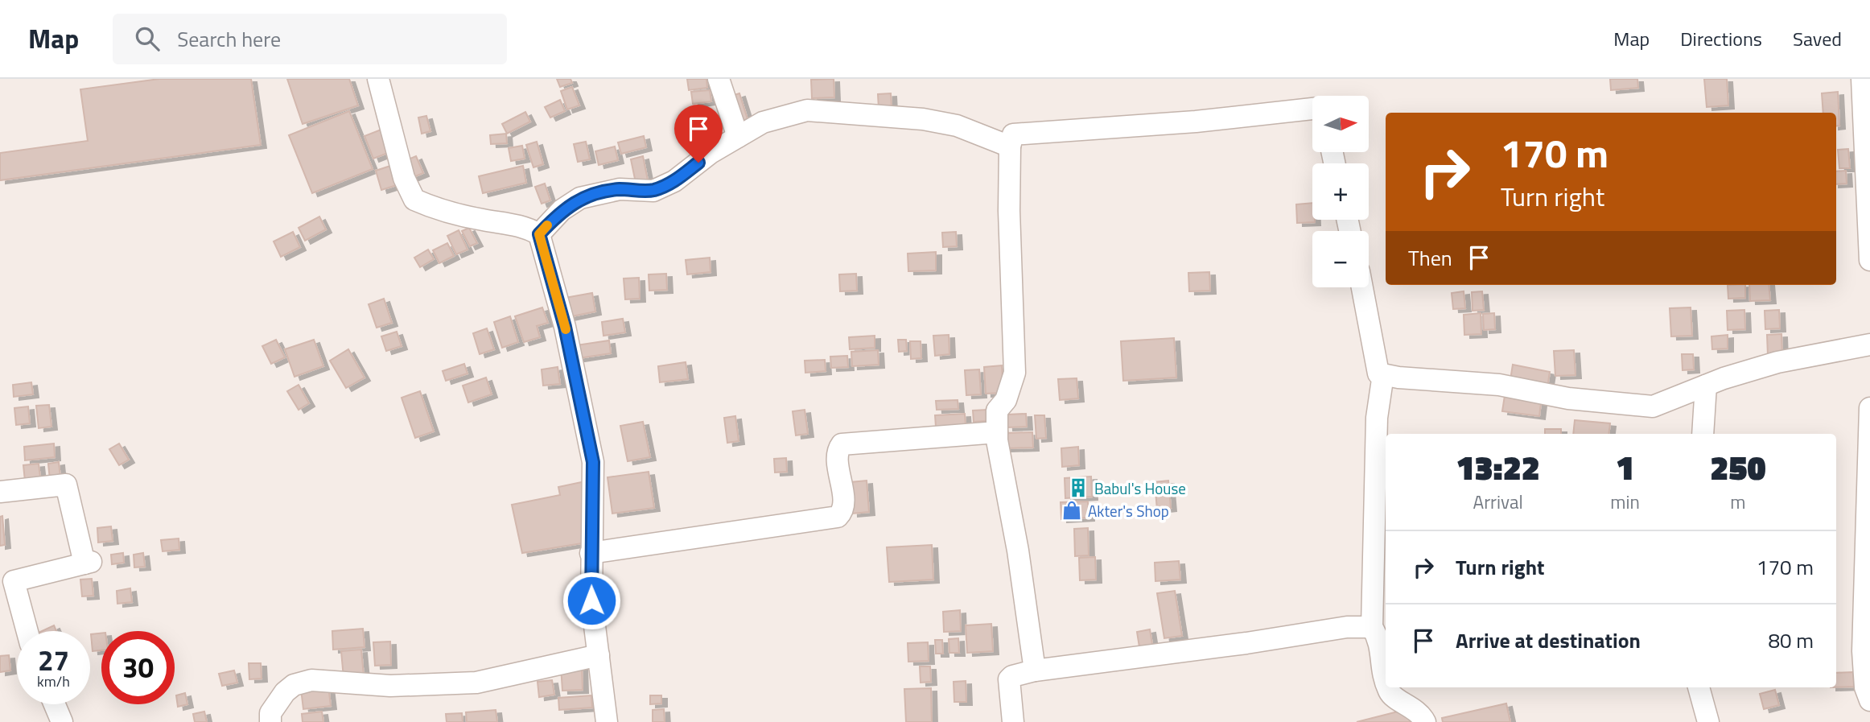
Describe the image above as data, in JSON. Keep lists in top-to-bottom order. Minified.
{"places":{"building":["Babul's House"],"shop":["Akter's Shop"]},"north":"right","page":{"header":"Map","search":"Search here","nav":["Map","Directions","Saved"],"map_buttons":["+","−"],"turn":["170 m","Turn right"],"then":"Then","eta":["13:22","Arrival","1","min","250","m"],"list":[{"name":"Turn right","value":"170 m"},{"name":"Arrive at destination","value":"80 m"}],"speed":"27 km/h","limit":"30"}}
